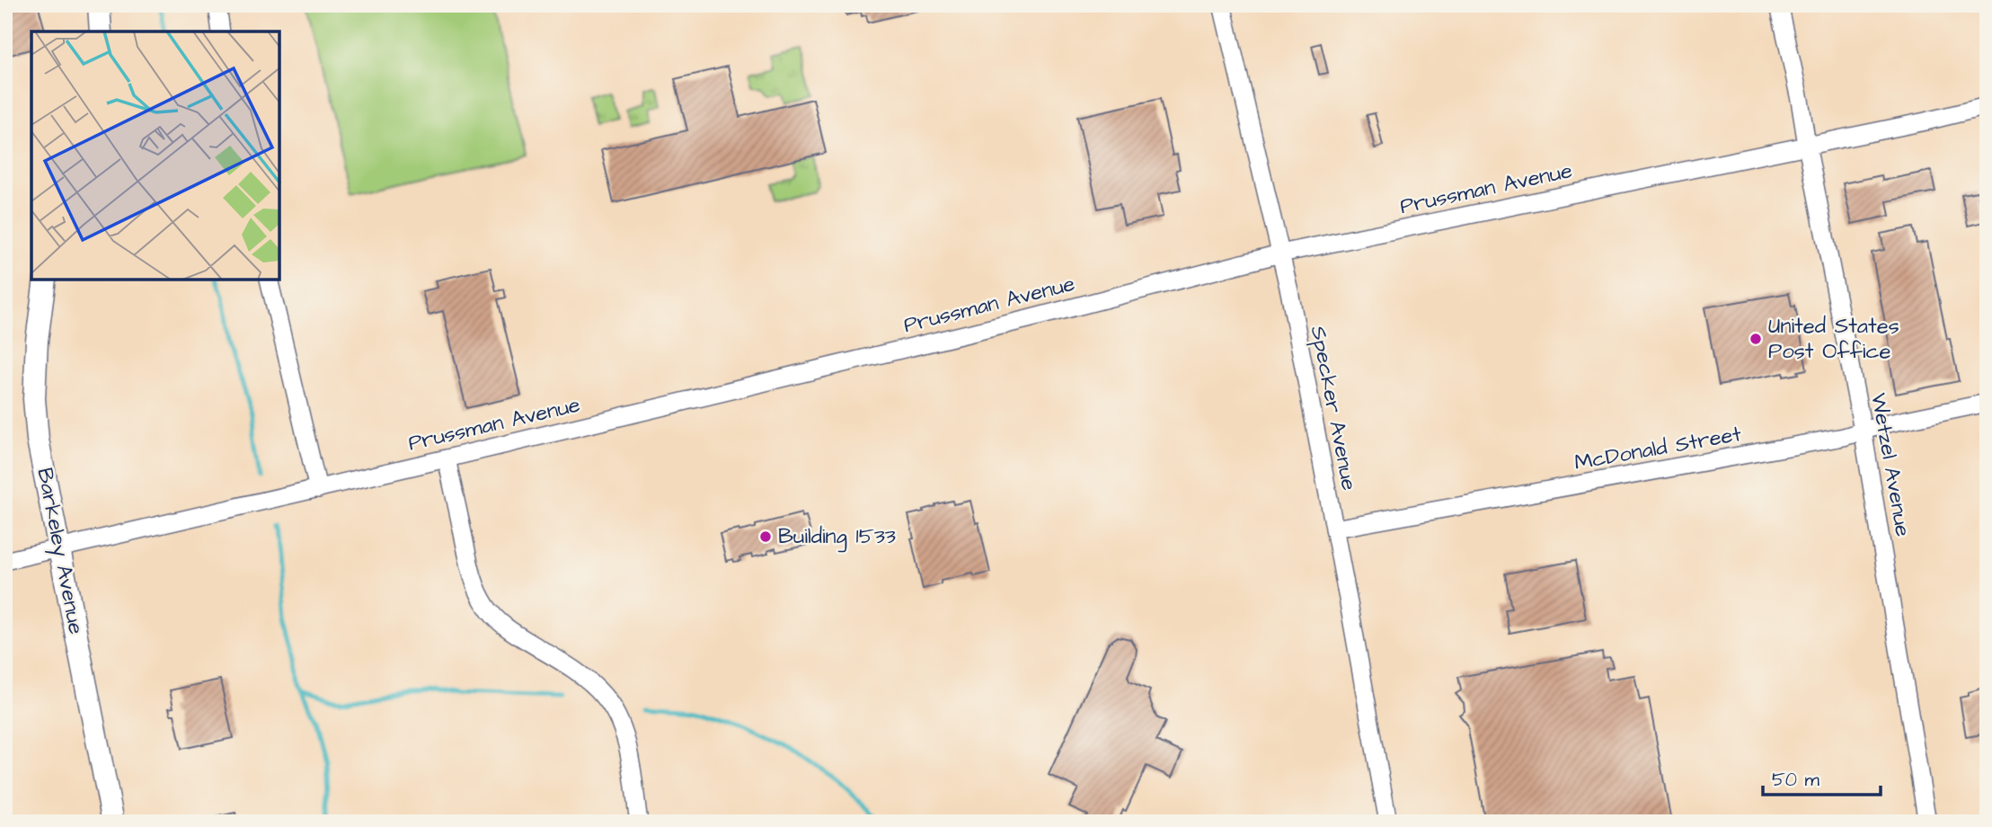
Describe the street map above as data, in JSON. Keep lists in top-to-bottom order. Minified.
{"streets":{"main road":["Barkeley Avenue"],"street":["Prussman Avenue","Specker Avenue","McDonald Street","Wetzel Avenue"]},"crossings":[["Prussman Avenue","Specker Avenue"],["Prussman Avenue","Wetzel Avenue"],["Prussman Avenue","Barkeley Avenue"],["Specker Avenue","McDonald Street"],["McDonald Street","Wetzel Avenue"]],"places":["United States Post Office","Building 1533"],"scale_bar":"50 m"}
